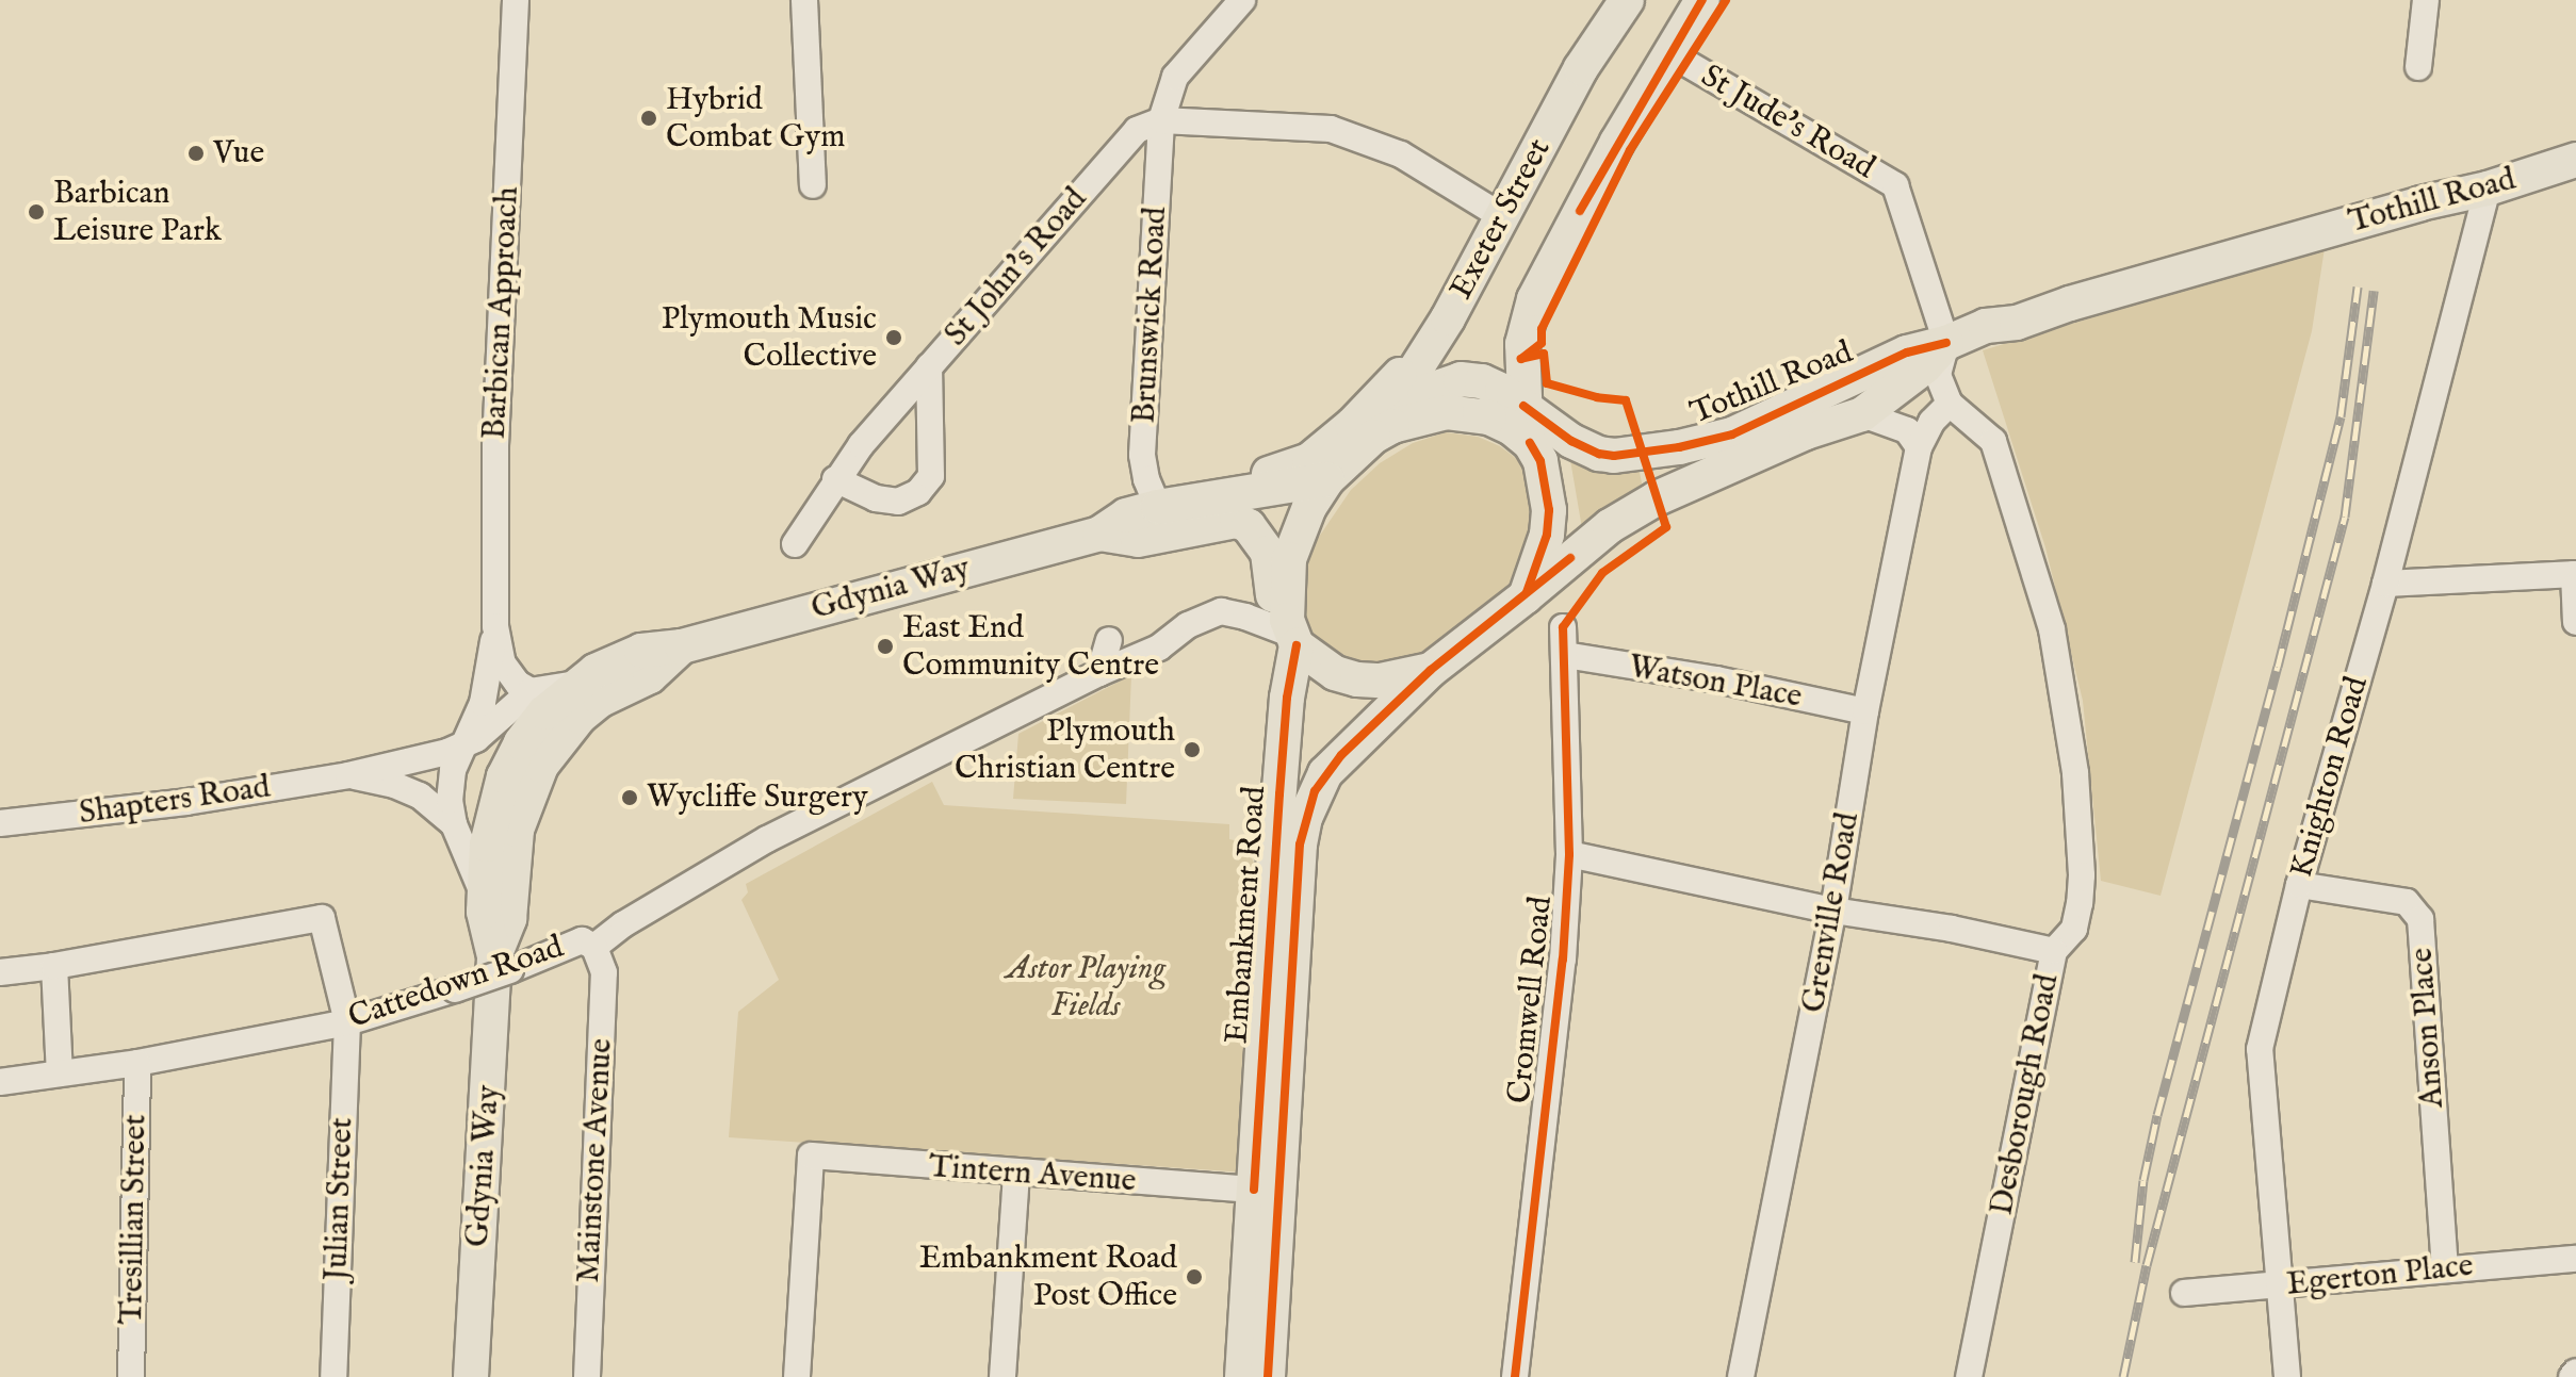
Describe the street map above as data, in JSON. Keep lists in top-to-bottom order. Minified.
{"streets":{"main road":["Tothill Road","Exeter Street","Gdynia Way","Embankment Road"],"street":["St Jude's Road","St John's Road","Barbican Approach","Brunswick Road","Watson Place","Knighton Road","Shapters Road","Grenville Road","Cattedown Road","Cromwell Road","Anson Place","Desborough Road","Mainstone Avenue","Tintern Avenue","Julian Street","Tresillian Street","Egerton Place"]},"crossings":[["St Jude's Road","Tothill Road"],["St Jude's Road","Exeter Street"],["Tothill Road","Exeter Street"],["Tothill Road","Gdynia Way"],["Tothill Road","Knighton Road"],["Tothill Road","Embankment Road"],["Tothill Road","Cattedown Road"],["Exeter Street","Gdynia Way"],["Exeter Street","Embankment Road"],["Exeter Street","Cattedown Road"],["St John's Road","Brunswick Road"],["Barbican Approach","Gdynia Way"],["Barbican Approach","Shapters Road"],["Brunswick Road","Gdynia Way"],["Gdynia Way","Embankment Road"],["Gdynia Way","Cattedown Road"],["Watson Place","Grenville Road"],["Watson Place","Cromwell Road"],["Knighton Road","Anson Place"],["Knighton Road","Egerton Place"],["Grenville Road","Desborough Road"],["Embankment Road","Cattedown Road"],["Embankment Road","Tintern Avenue"],["Cattedown Road","Mainstone Avenue"],["Cattedown Road","Julian Street"],["Cattedown Road","Tresillian Street"],["Anson Place","Egerton Place"]],"parks":["Astor Playing Fields"],"places":["Hybrid Combat Gym","Vue","Barbican Leisure Park","Plymouth Music Collective","East End Community Centre","Plymouth Christian Centre","Wycliffe Surgery","Embankment Road Post Office"]}
